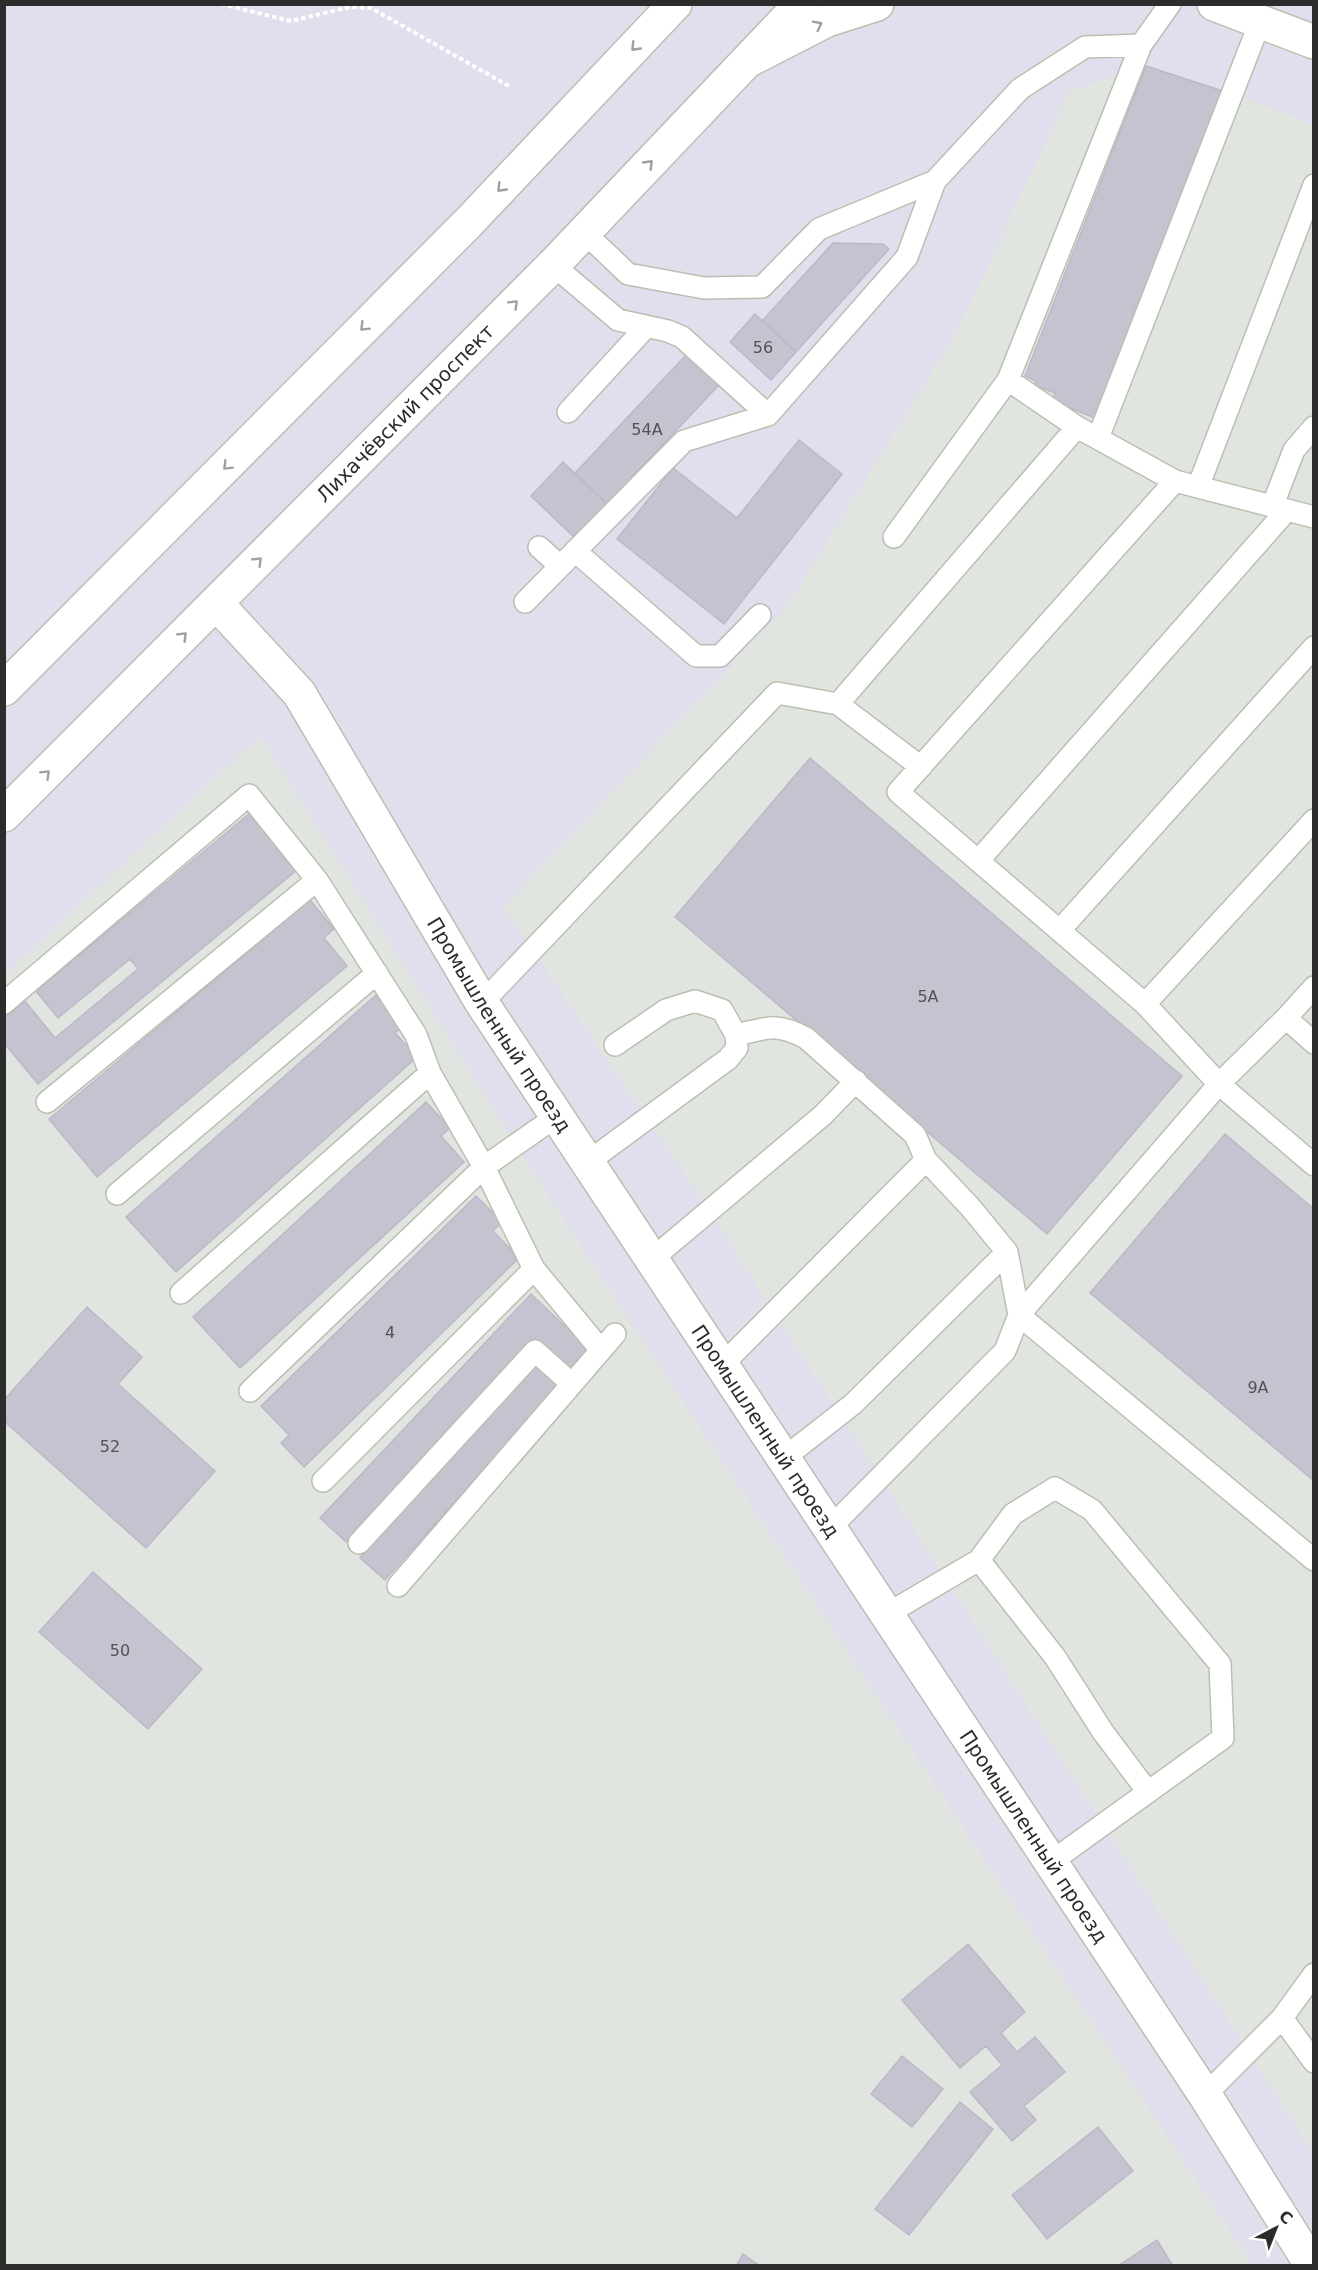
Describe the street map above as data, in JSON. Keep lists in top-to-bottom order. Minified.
{"streets":{"street":["Лихачёвский проспект","Промышленный проезд"]},"crossings":[["Лихачёвский проспект","Промышленный проезд"]],"house_numbers":["56","54А","5А","4","9А","52","50"],"north":"top right"}
